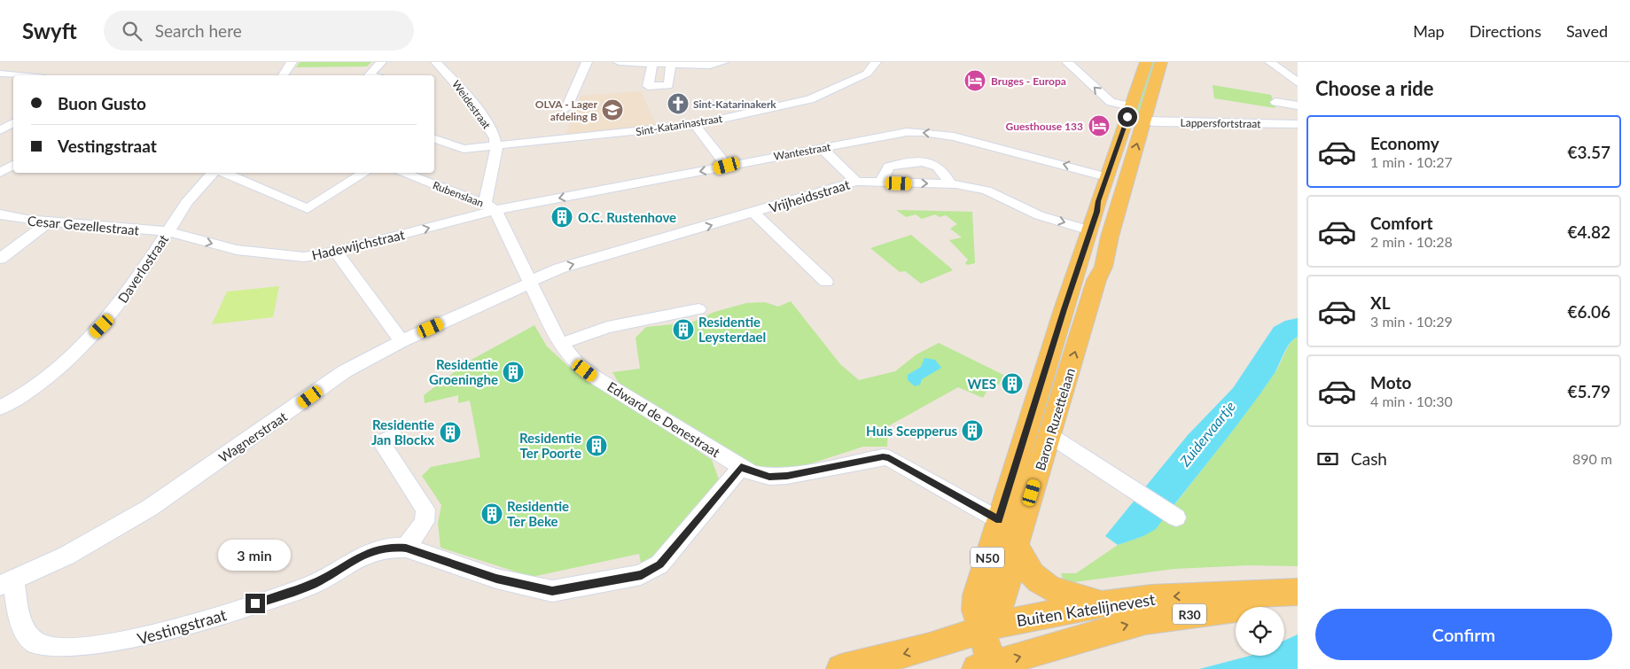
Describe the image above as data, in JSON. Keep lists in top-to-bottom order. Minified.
{"streets":{"main road":["Baron Ruzettelaan","N50","Buiten Katelijnevest","R30"],"street":["Weidestraat","Lappersfortstraat","Sint-Katarinastraat","Wantestraat","Rubenslaan","Vrijheidsstraat","Cesar Gezellestraat","Hadewijchstraat","Daverlostraat","Edward de Denestraat","Wagnerstraat","Vestingstraat"]},"crossings":[["Weidestraat","Sint-Katarinastraat"],["Lappersfortstraat","Baron Ruzettelaan"],["Wantestraat","Rubenslaan"],["Wantestraat","Hadewijchstraat"],["Wantestraat","Baron Ruzettelaan"],["Rubenslaan","Hadewijchstraat"],["Vrijheidsstraat","Edward de Denestraat"],["Vrijheidsstraat","Baron Ruzettelaan"],["Vrijheidsstraat","Wagnerstraat"],["Cesar Gezellestraat","Hadewijchstraat"],["Cesar Gezellestraat","Daverlostraat"],["Hadewijchstraat","Daverlostraat"],["Edward de Denestraat","Wagnerstraat"],["Edward de Denestraat","Vestingstraat"],["Baron Ruzettelaan","Buiten Katelijnevest"],["Baron Ruzettelaan","R30"],["Wagnerstraat","Vestingstraat"],["Buiten Katelijnevest","R30"]],"one_way":["Vrijheidsstraat","Hadewijchstraat"],"water":["Zuidervaartje"],"places":{"hotel":["Bruges - Europa","Guesthouse 133"],"church":["Sint-Katarinakerk"],"school or university":["OLVA - Lager afdeling B"],"building":["O.C. Rustenhove","Residentie Leysterdael","Residentie Groeninghe","WES","Huis Scepperus","Residentie Jan Blockx","Residentie Ter Poorte","Residentie Ter Beke"]},"page":{"header":"Swyft","search":"Search here","nav":["Map","Directions","Saved"],"heading":"Choose a ride","banner":["Buon Gusto","Vestingstraat"],"list":[{"name":"Economy","note":"1 min · 10:27","value":"€3.57"},{"name":"Comfort","note":"2 min · 10:28","value":"€4.82"},{"name":"XL","note":"3 min · 10:29","value":"€6.06"},{"name":"Moto","note":"4 min · 10:30","value":"€5.79"}],"pay":["Cash","890 m"],"bubble":"3 min","buttons":"Confirm"}}
